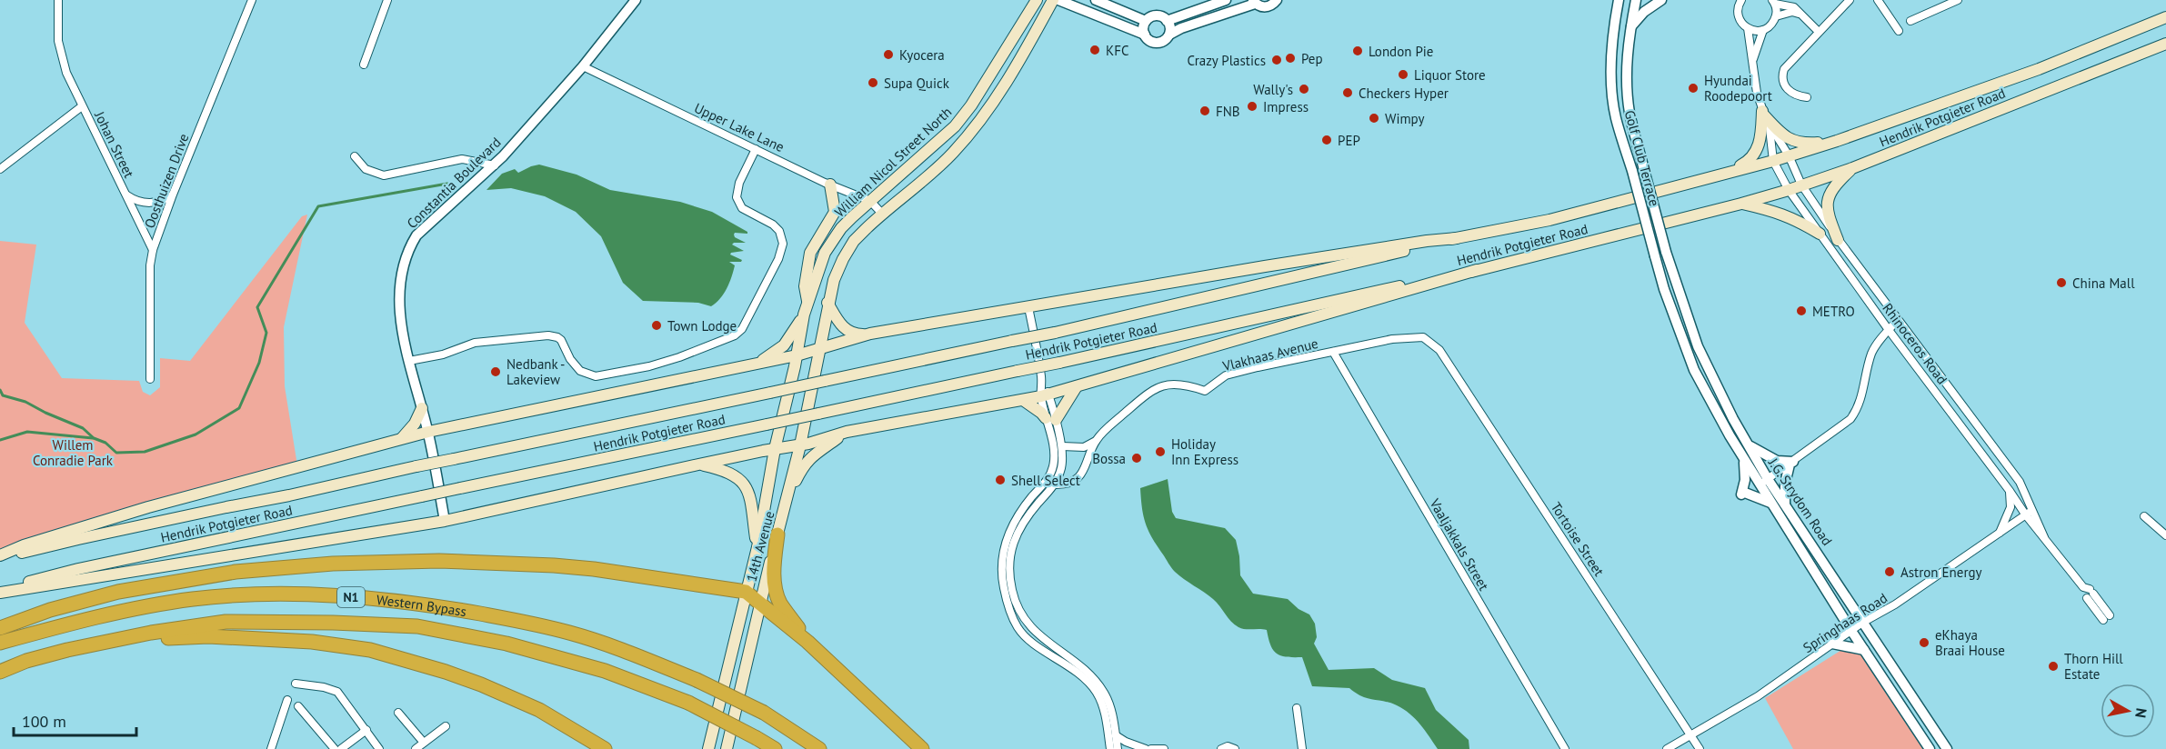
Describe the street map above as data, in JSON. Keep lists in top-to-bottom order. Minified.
{"streets":{"highway":["N1","Western Bypass"],"main road":["Hendrik Potgieter Road","William Nicol Street North","14th Avenue"],"street":["Upper Lake Lane","Johan Street","Golf Club Terrace","Oosthuizen Drive","Constantia Boulevard","Rhinoceros Road","Vlakhaas Avenue","J.G. Strydom Road","Tortoise Street","Vaaljakkals Street","Springhaas Road"]},"crossings":[["Hendrik Potgieter Road","Rhinoceros Road"],["Upper Lake Lane","William Nicol Street North"],["Upper Lake Lane","Constantia Boulevard"],["Johan Street","Oosthuizen Drive"],["Golf Club Terrace","J.G. Strydom Road"],["William Nicol Street North","14th Avenue"],["Rhinoceros Road","Springhaas Road"],["Vlakhaas Avenue","Tortoise Street"],["Vlakhaas Avenue","Vaaljakkals Street"],["J.G. Strydom Road","Springhaas Road"],["Tortoise Street","Springhaas Road"]],"parks":["Willem Conradie Park"],"places":["KFC","London Pie","Kyocera","Pep","Crazy Plastics","Liquor Store","Supa Quick","Hyundai Roodepoort","Wally's","Checkers Hyper","Impress","FNB","Wimpy","PEP","China Mall","METRO","Town Lodge","Nedbank - Lakeview","Holiday Inn Express","Bossa","Shell Select","Astron Energy","eKhaya Braai House","Thorn Hill Estate"],"scale_bar":"100 m","north":"right"}
